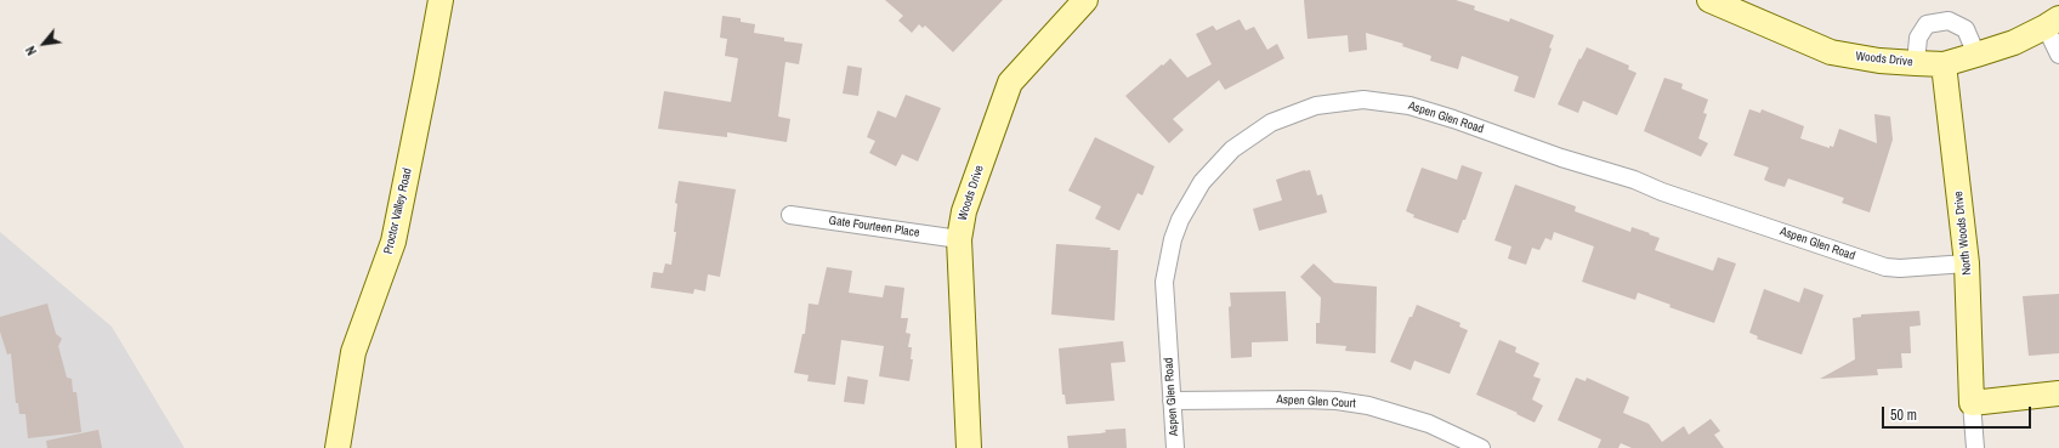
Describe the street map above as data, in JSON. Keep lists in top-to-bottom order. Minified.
{"streets":{"street":["Woods Drive","Aspen Glen Road","Proctor Valley Road","Gate Fourteen Place","North Woods Drive","Aspen Glen Court"]},"crossings":[["Woods Drive","Gate Fourteen Place"],["Woods Drive","North Woods Drive"],["Aspen Glen Road","North Woods Drive"],["Aspen Glen Road","Aspen Glen Court"]],"scale_bar":"50 m","north":"bottom left"}
